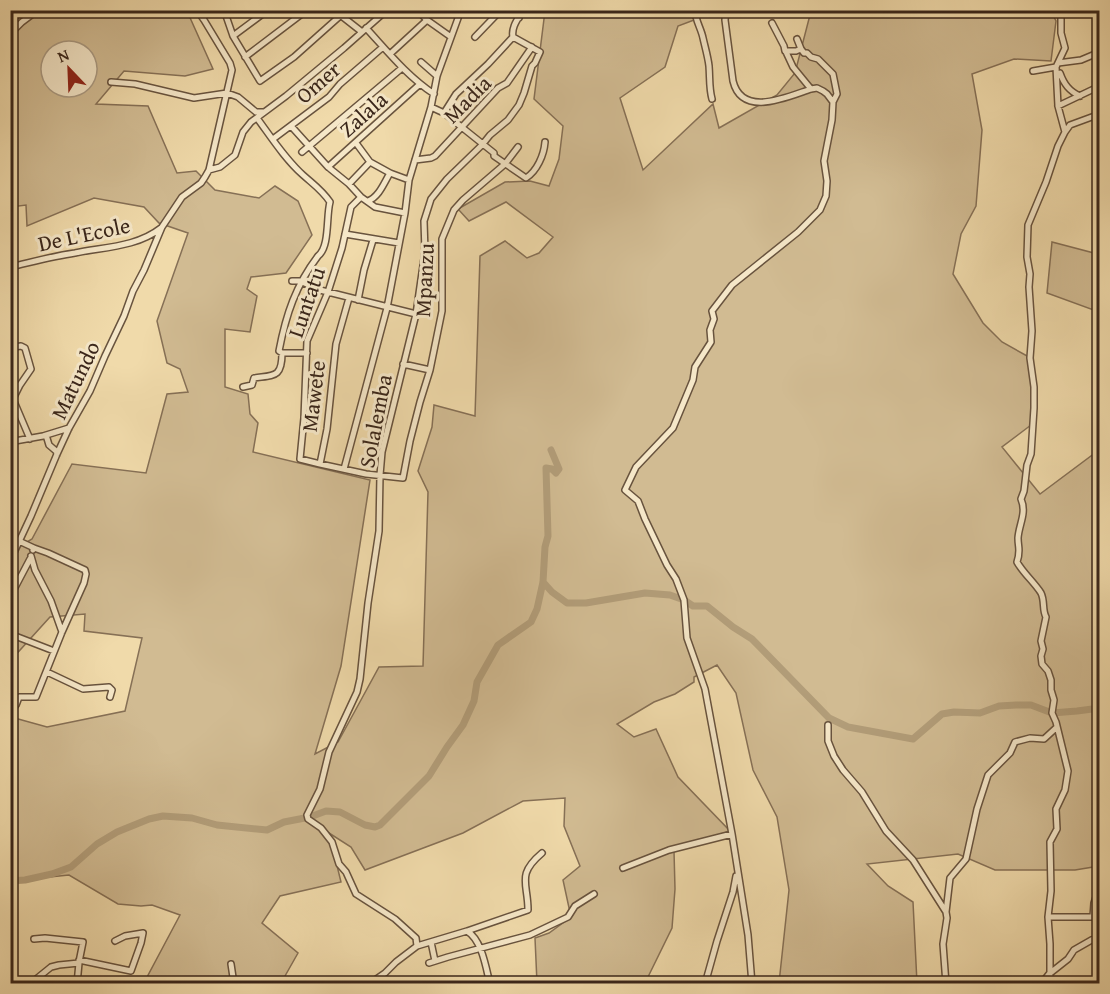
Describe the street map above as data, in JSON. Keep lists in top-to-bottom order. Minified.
{"streets":{"street":["Omer","Madia","Zalala","De L'Ecole","Mpanzu","Luntatu","Matundo","Mawete","Solalemba"]},"crossings":[["Madia","Solalemba"],["De L'Ecole","Matundo"],["Mpanzu","Solalemba"],["Luntatu","Mawete"]],"north":"top left"}
